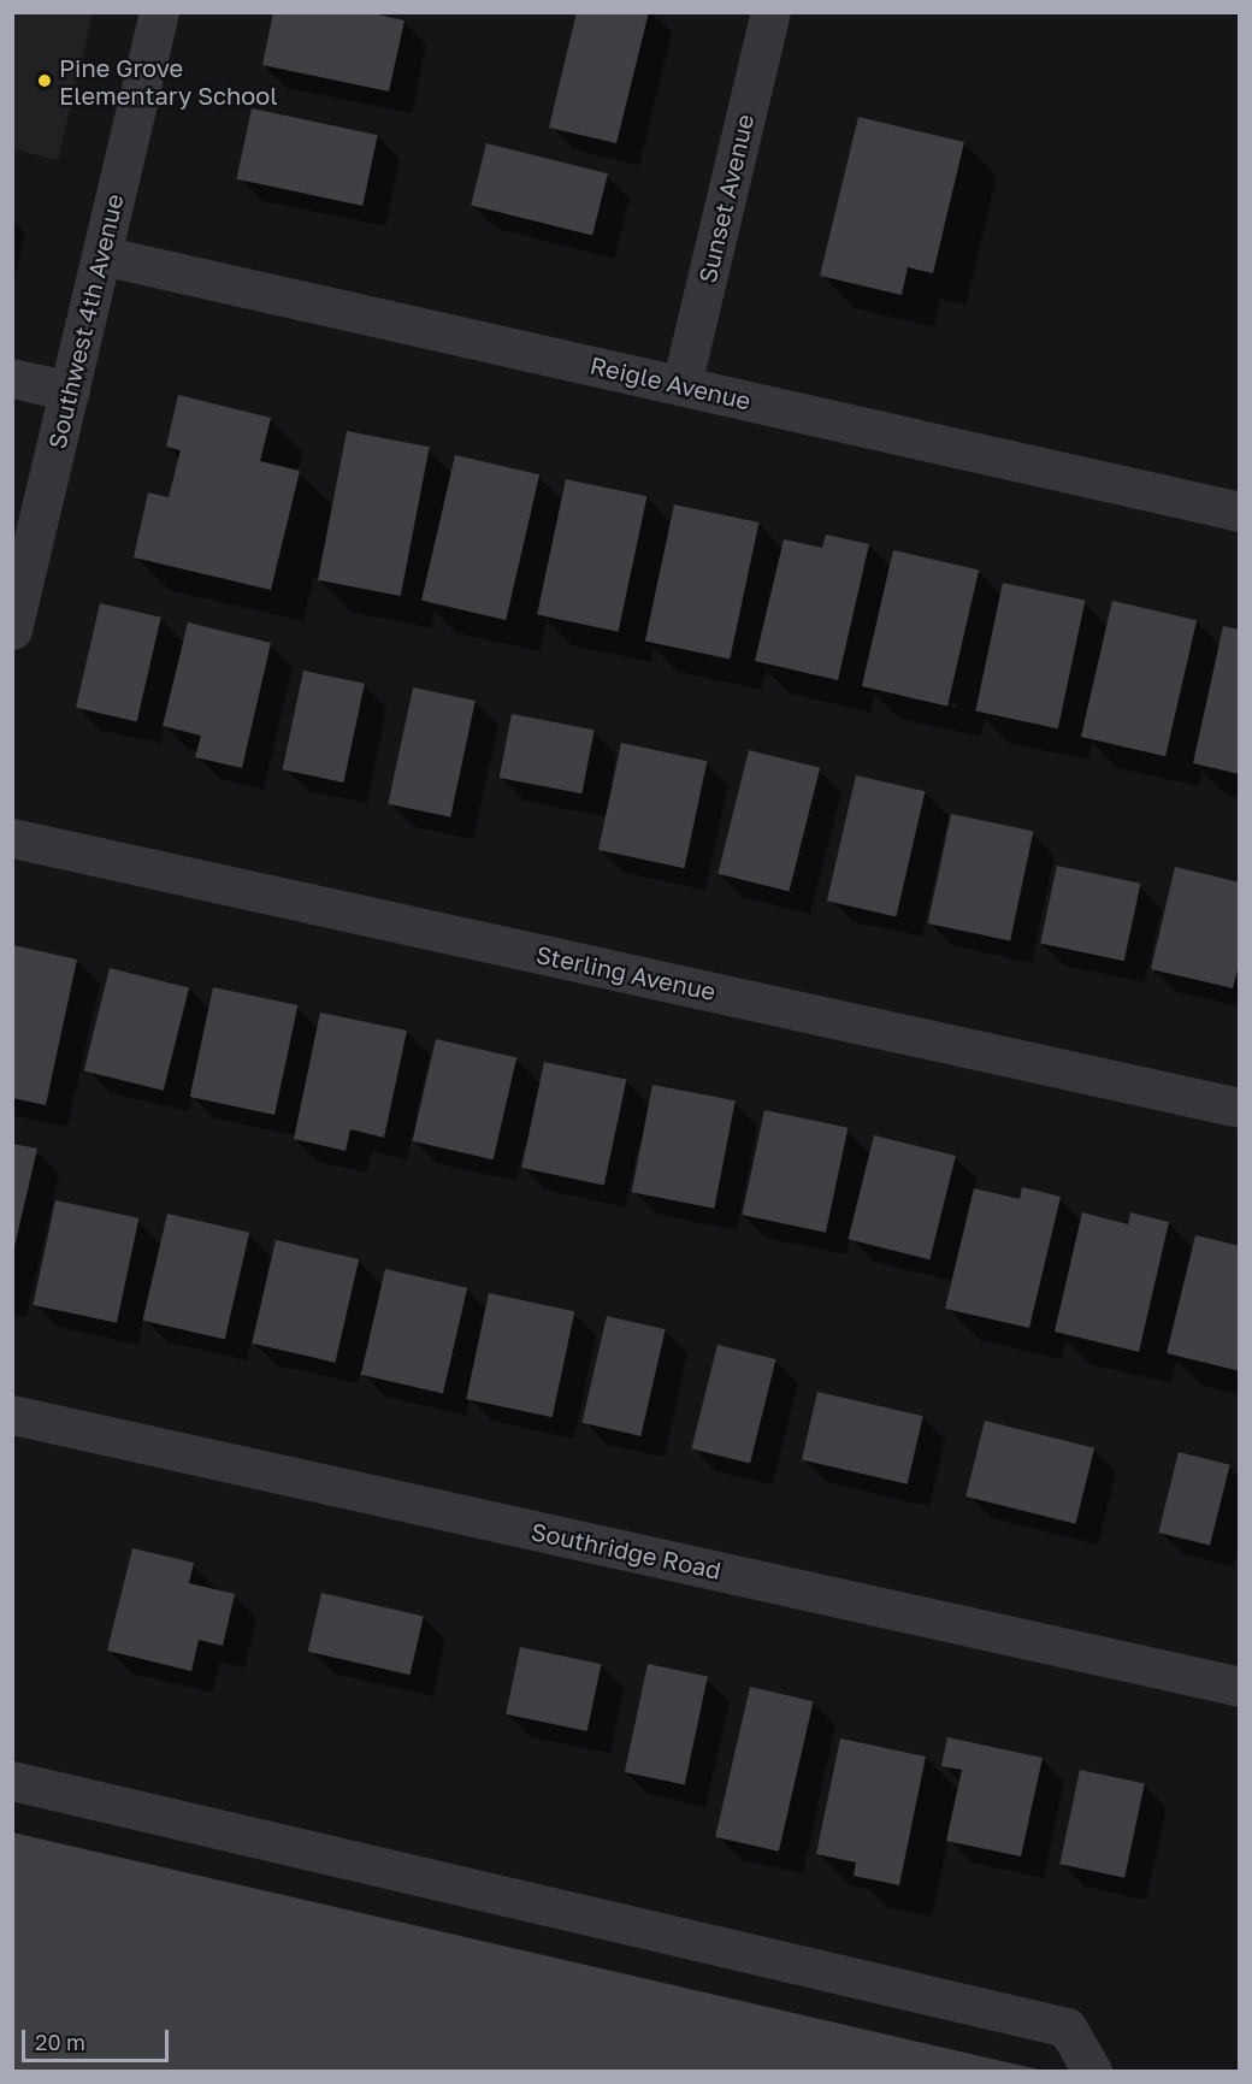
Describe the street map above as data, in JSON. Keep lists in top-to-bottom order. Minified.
{"streets":{"street":["Sunset Avenue","Southwest 4th Avenue","Reigle Avenue","Sterling Avenue","Southridge Road"]},"crossings":[["Sunset Avenue","Reigle Avenue"],["Southwest 4th Avenue","Reigle Avenue"]],"places":["Pine Grove Elementary School"],"scale_bar":"20 m"}
